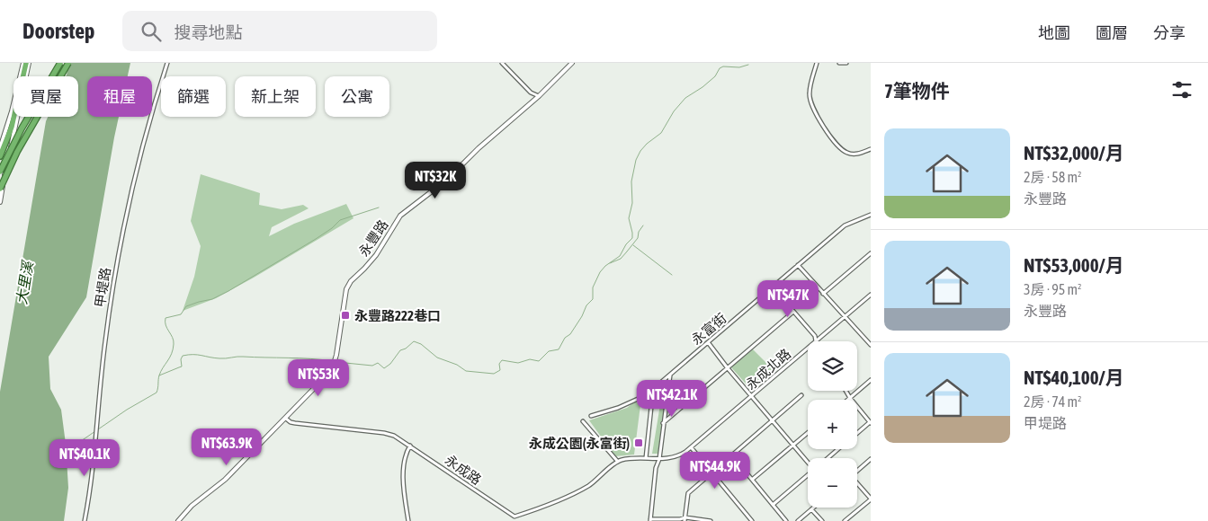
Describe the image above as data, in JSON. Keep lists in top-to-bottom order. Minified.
{"streets":{"street":["永豐路","甲堤路","永富街","永成北路","永成路"]},"crossings":[["永豐路","永成路"],["永成北路","永成路"]],"water":["大里溪"],"places":{"transit":["永豐路222巷口","永成公園(永富街)"]},"page":{"header":"Doorstep","search":"搜尋地點","nav":["地圖","圖層","分享"],"heading":"7筆物件","chip":["買屋","租屋","篩選","新上架","公寓"],"list":[{"name":"NT$32,000/月","note":"2房 · 58 m² · 永豐路"},{"name":"NT$53,000/月","note":"3房 · 95 m² · 永豐路"},{"name":"NT$40,100/月","note":"2房 · 74 m² · 甲堤路"}],"price":["NT$32K","NT$47K","NT$53K","NT$42.1K","NT$63.9K","NT$40.1K","NT$44.9K"],"map_buttons":["+","−"]}}
